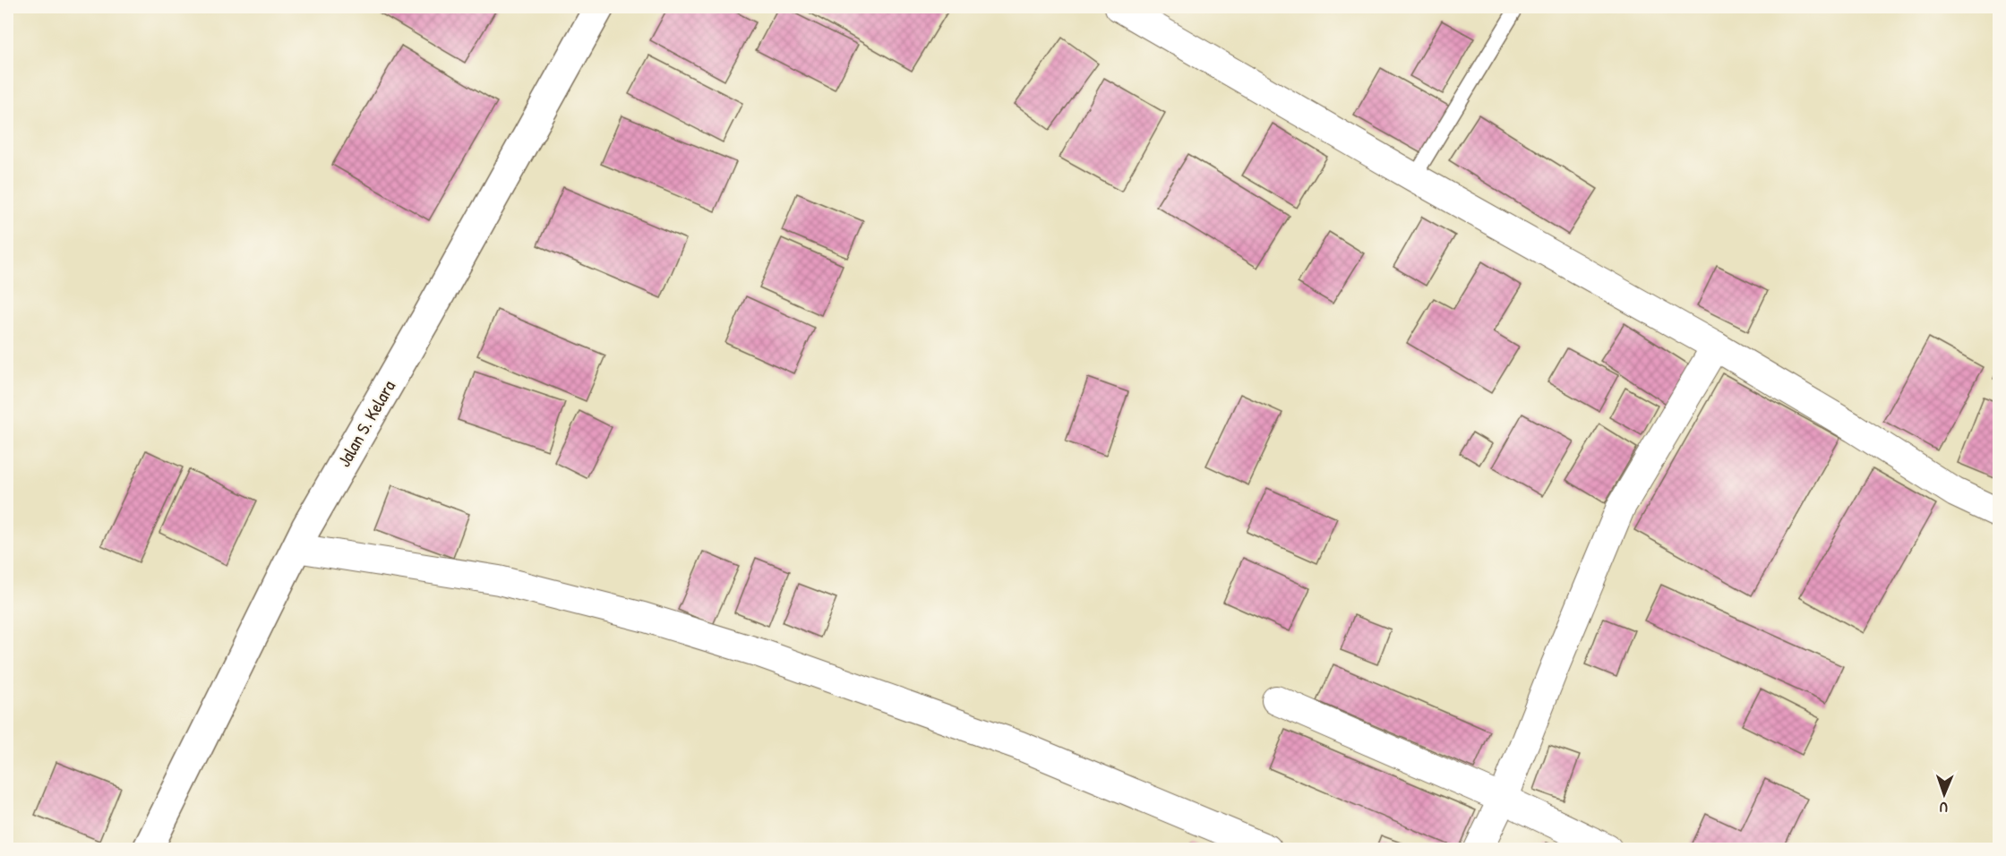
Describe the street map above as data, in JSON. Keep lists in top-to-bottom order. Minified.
{"streets":{"main road":["Jalan S. Kelara"]},"north":"bottom"}
